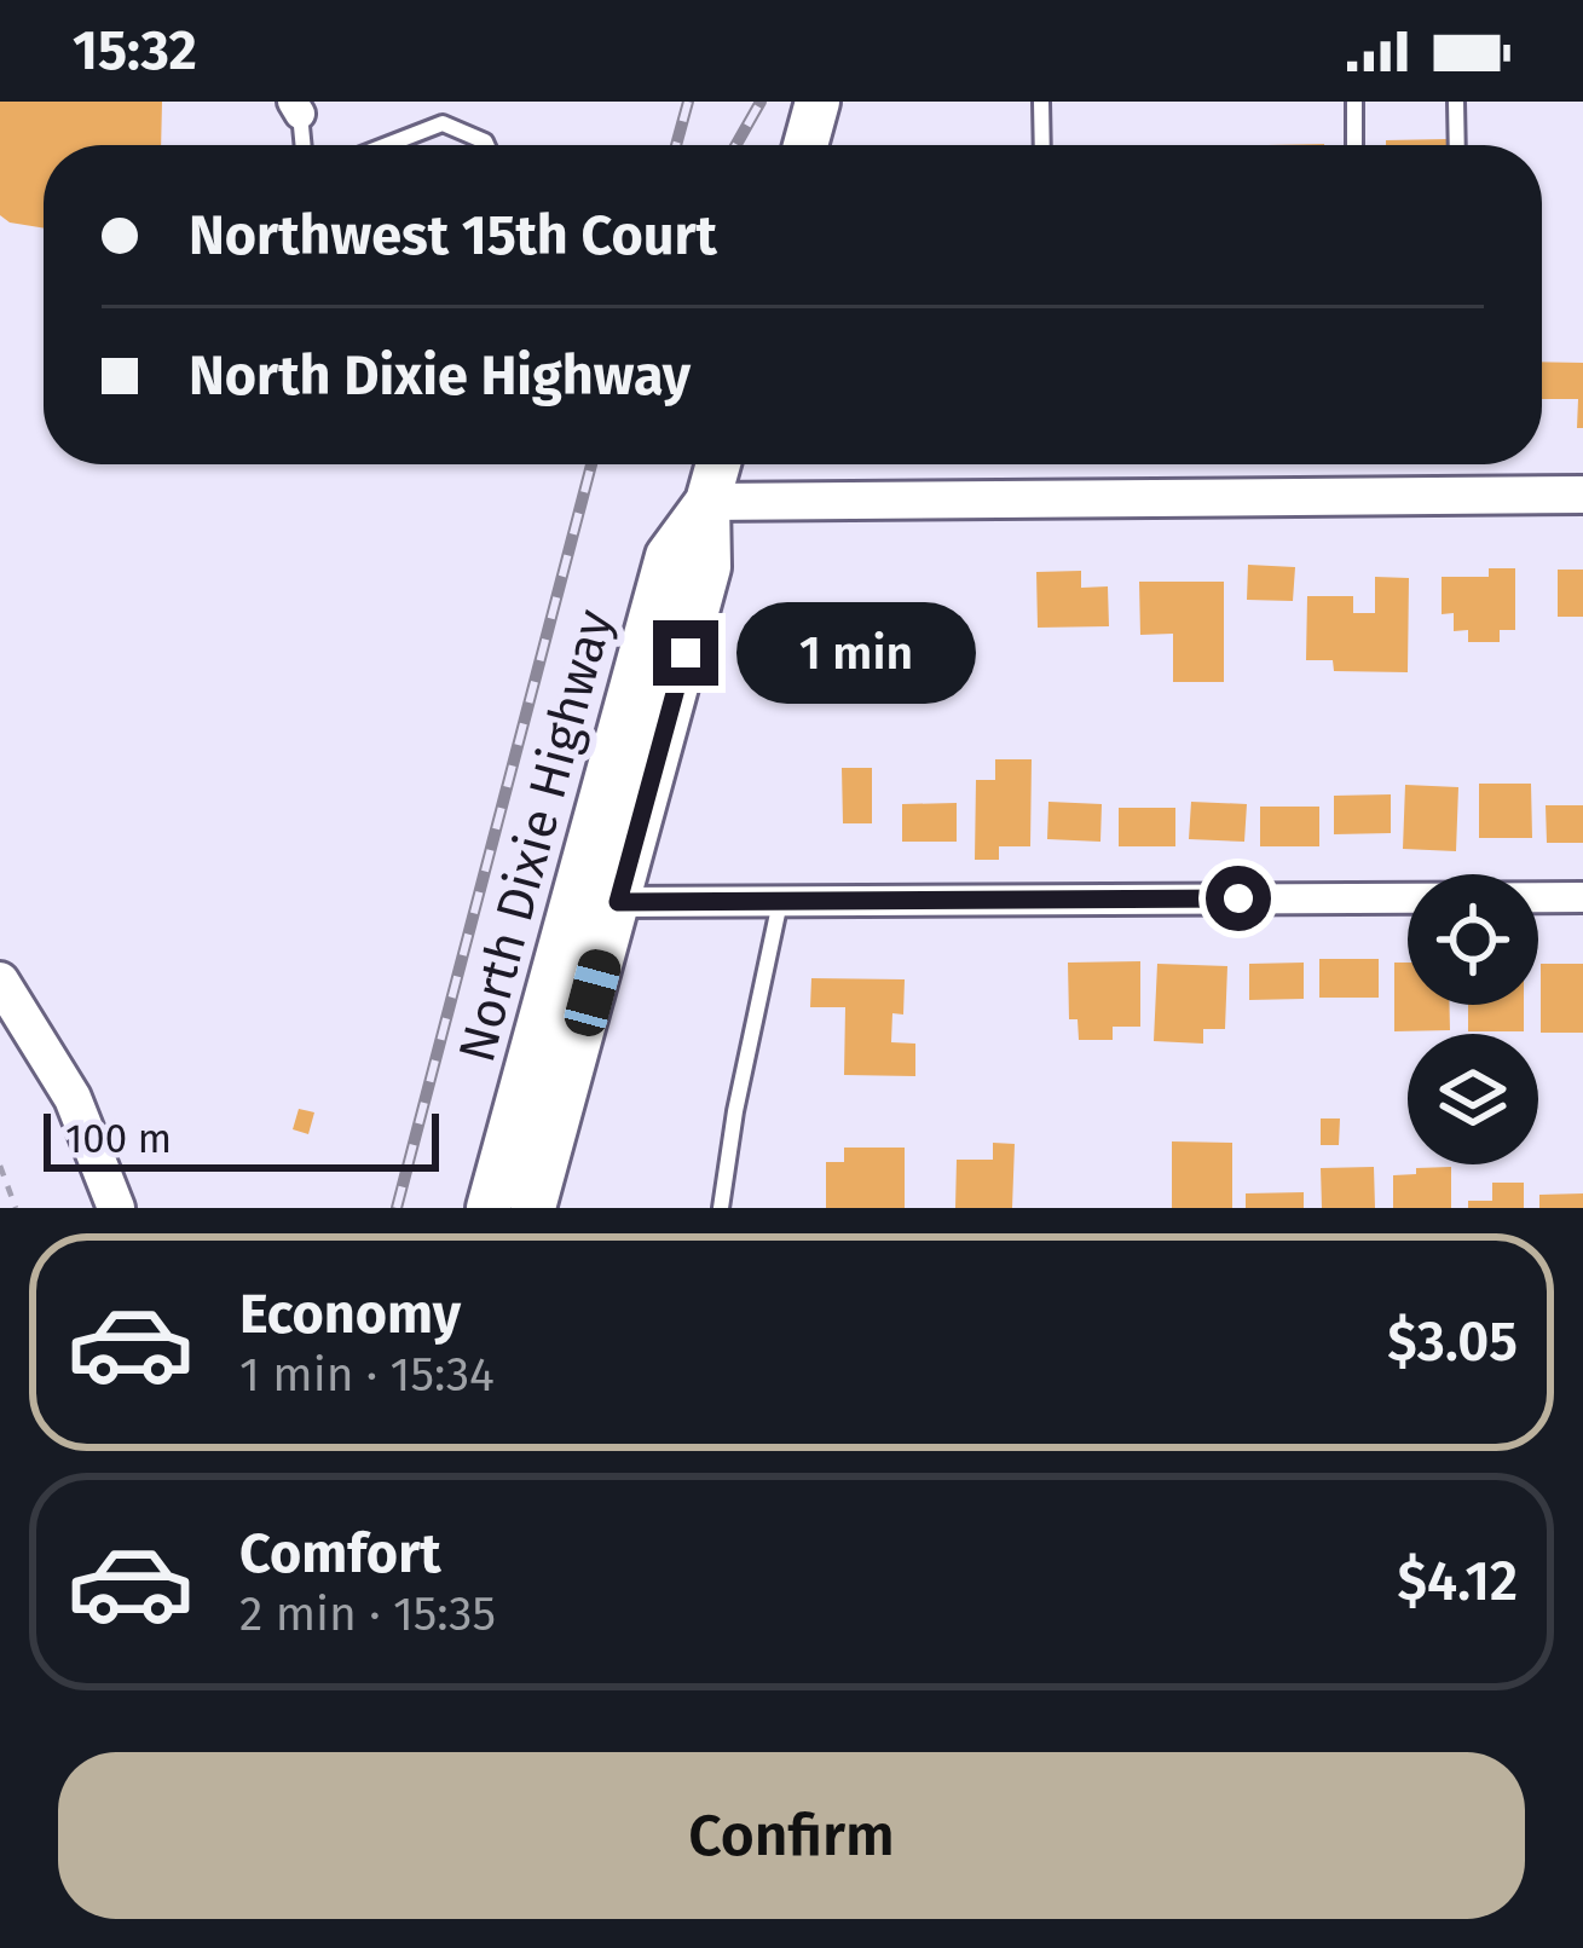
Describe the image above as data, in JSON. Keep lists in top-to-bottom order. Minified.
{"streets":{"main road":["North Dixie Highway"]},"scale_bar":"100 m","page":{"status":"15:32","banner":["Northwest 15th Court","North Dixie Highway"],"bubble":"1 min","scale":"100 m","list":[{"name":"Economy","note":"1 min · 15:34","value":"$3.05"},{"name":"Comfort","note":"2 min · 15:35","value":"$4.12"}],"buttons":"Confirm"}}
